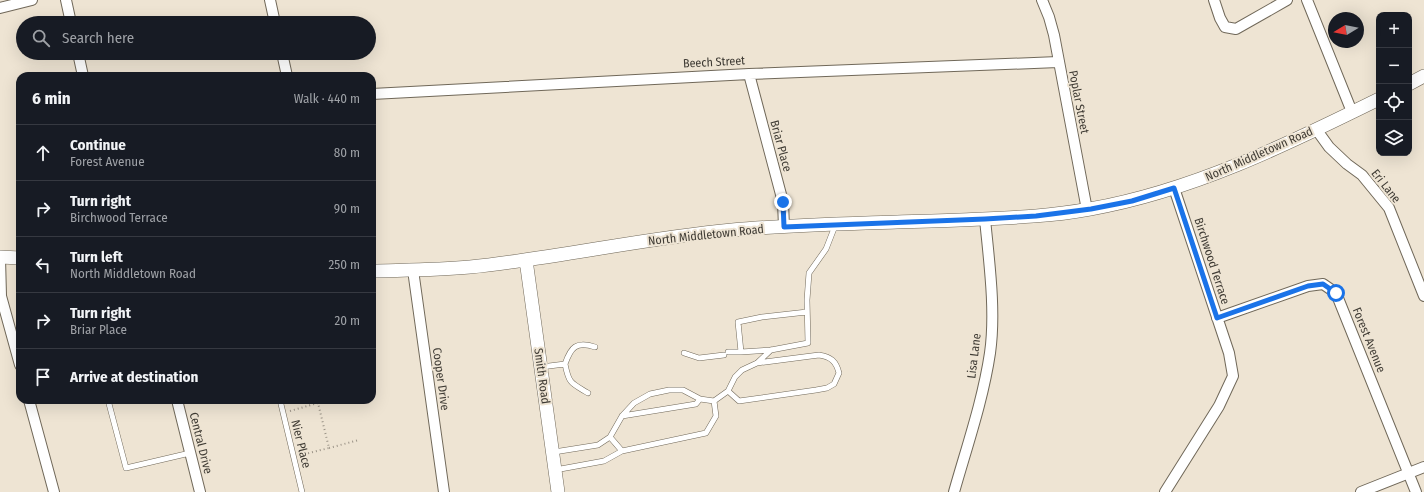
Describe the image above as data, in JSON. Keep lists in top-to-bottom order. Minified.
{"streets":{"street":["Beech Street","Poplar Street","Briar Place","North Middletown Road","Eri Lane","Birchwood Terrace","Forest Avenue","Lisa Lane","Smith Road","Cooper Drive","Central Drive"],"lane":["Nier Place"]},"crossings":[["Beech Street","Poplar Street"],["Beech Street","Briar Place"],["Poplar Street","North Middletown Road"],["Briar Place","North Middletown Road"],["North Middletown Road","Eri Lane"],["North Middletown Road","Birchwood Terrace"],["North Middletown Road","Lisa Lane"],["North Middletown Road","Smith Road"],["North Middletown Road","Cooper Drive"],["Birchwood Terrace","Forest Avenue"]],"north":"left","page":{"map_buttons":["+","−"],"search":"Search here","heading":["6 min","Walk · 440 m"],"list":[["Continue","Forest Avenue","80 m"],["Turn right","Birchwood Terrace","90 m"],["Turn left","North Middletown Road","250 m"],["Turn right","Briar Place","20 m"],"Arrive at destination"]}}
